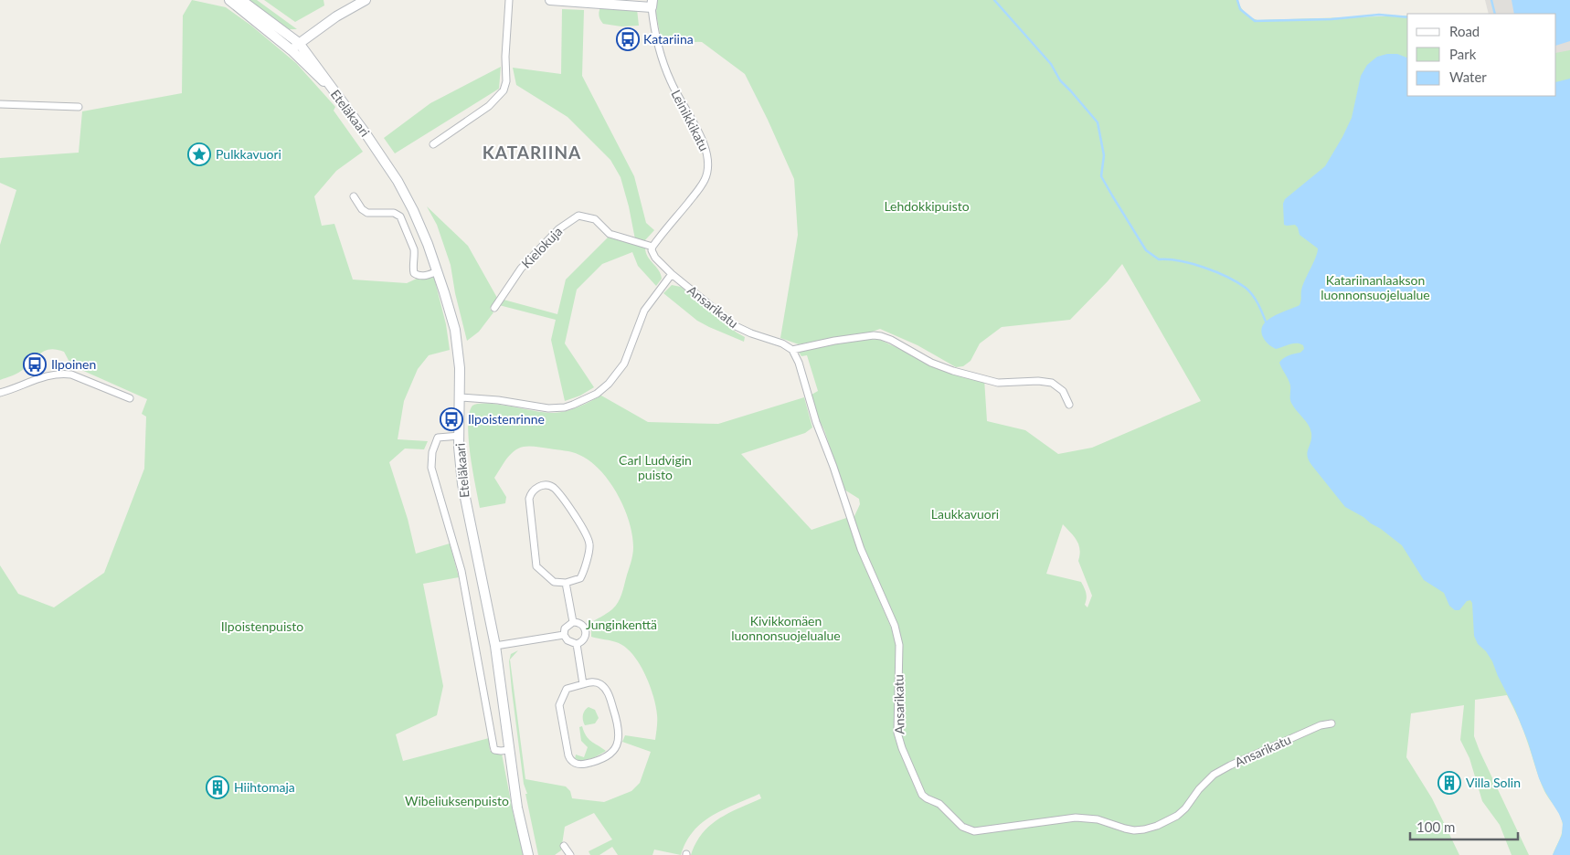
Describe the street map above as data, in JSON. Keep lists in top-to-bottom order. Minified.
{"streets":{"main road":["Eteläkaari"],"street":["Leinikkikatu","Kielokuja","Ansarikatu"]},"crossings":[["Leinikkikatu","Kielokuja"],["Leinikkikatu","Ansarikatu"],["Kielokuja","Ansarikatu"]],"districts":["KATARIINA"],"parks":["Lehdokkipuisto","Katariinanlaakson luonnonsuojelualue","Carl Ludvigin puisto","Laukkavuori","Kivikkomäen luonnonsuojelualue","Junginkenttä","Ilpoistenpuisto","Wibeliuksenpuisto"],"places":{"bus stop":["Katariina","Ilpoinen","Ilpoistenrinne"],"place":["Pulkkavuori"],"building":["Villa Solin","Hiihtomaja"]},"legend":["Road","Park","Water"],"scale_bar":"100 m"}
